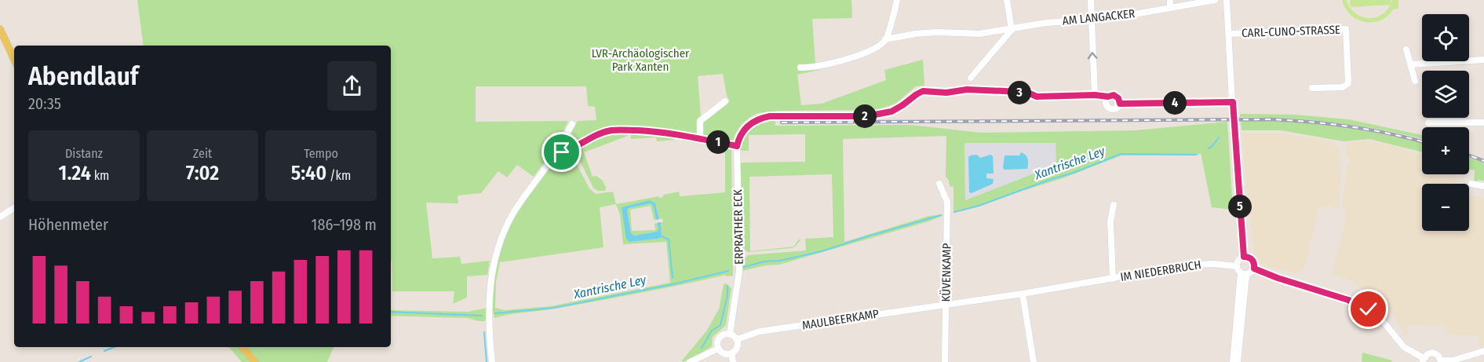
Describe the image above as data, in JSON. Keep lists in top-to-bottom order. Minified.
{"streets":{"street":["AM LANGACKER","CARL-CUNO-STRASSE","ERPRATHER ECK","IM NIEDERBRUCH","KÜVENKAMP","MAULBEERKAMP"]},"crossings":[["ERPRATHER ECK","MAULBEERKAMP"],["IM NIEDERBRUCH","KÜVENKAMP"],["IM NIEDERBRUCH","MAULBEERKAMP"],["KÜVENKAMP","MAULBEERKAMP"]],"water":["Xantrische Ley"],"parks":["LVR-Archäologischer Park Xanten"],"page":{"map_buttons":["+","−"],"heading":["Abendlauf","20:35"],"pins":["3","4","2","1","5"],"stats":[["Distanz","1.24 km"],["Zeit","7:02"],["Tempo","5:40 /km"]],"chart":["Höhenmeter","186–198 m"]}}
